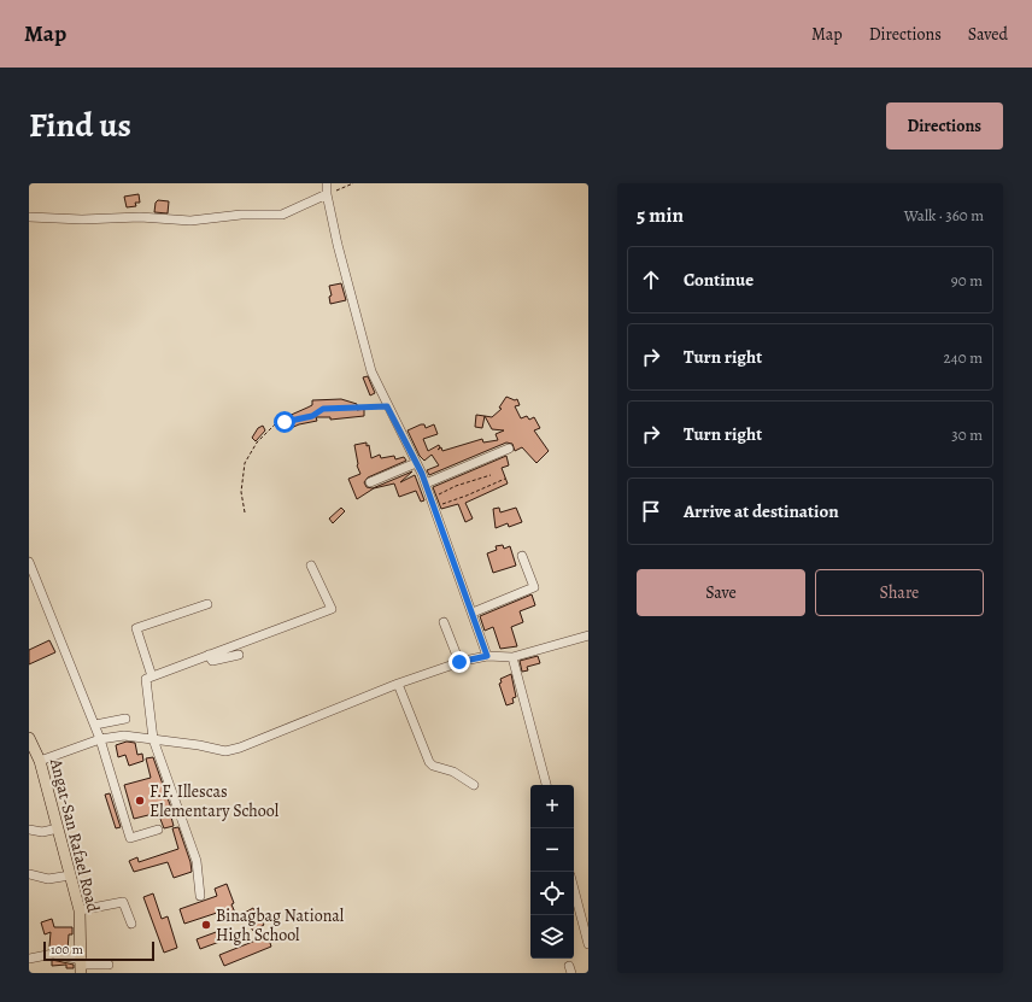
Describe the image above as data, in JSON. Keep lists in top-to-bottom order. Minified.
{"streets":{"main road":["Angat-San Rafael Road"]},"places":["F.F. Illescas Elementary School","Binagbag National High School"],"scale_bar":"100 m","page":{"header":"Map","nav":["Map","Directions","Saved"],"title":"Find us","buttons":["Directions",["Save","Share"]],"heading":["5 min","Walk · 360 m"],"list":[["Continue","90 m"],["Turn right","240 m"],["Turn right","30 m"],"Arrive at destination"],"map_buttons":["+","−"],"scale":"100 m"}}
